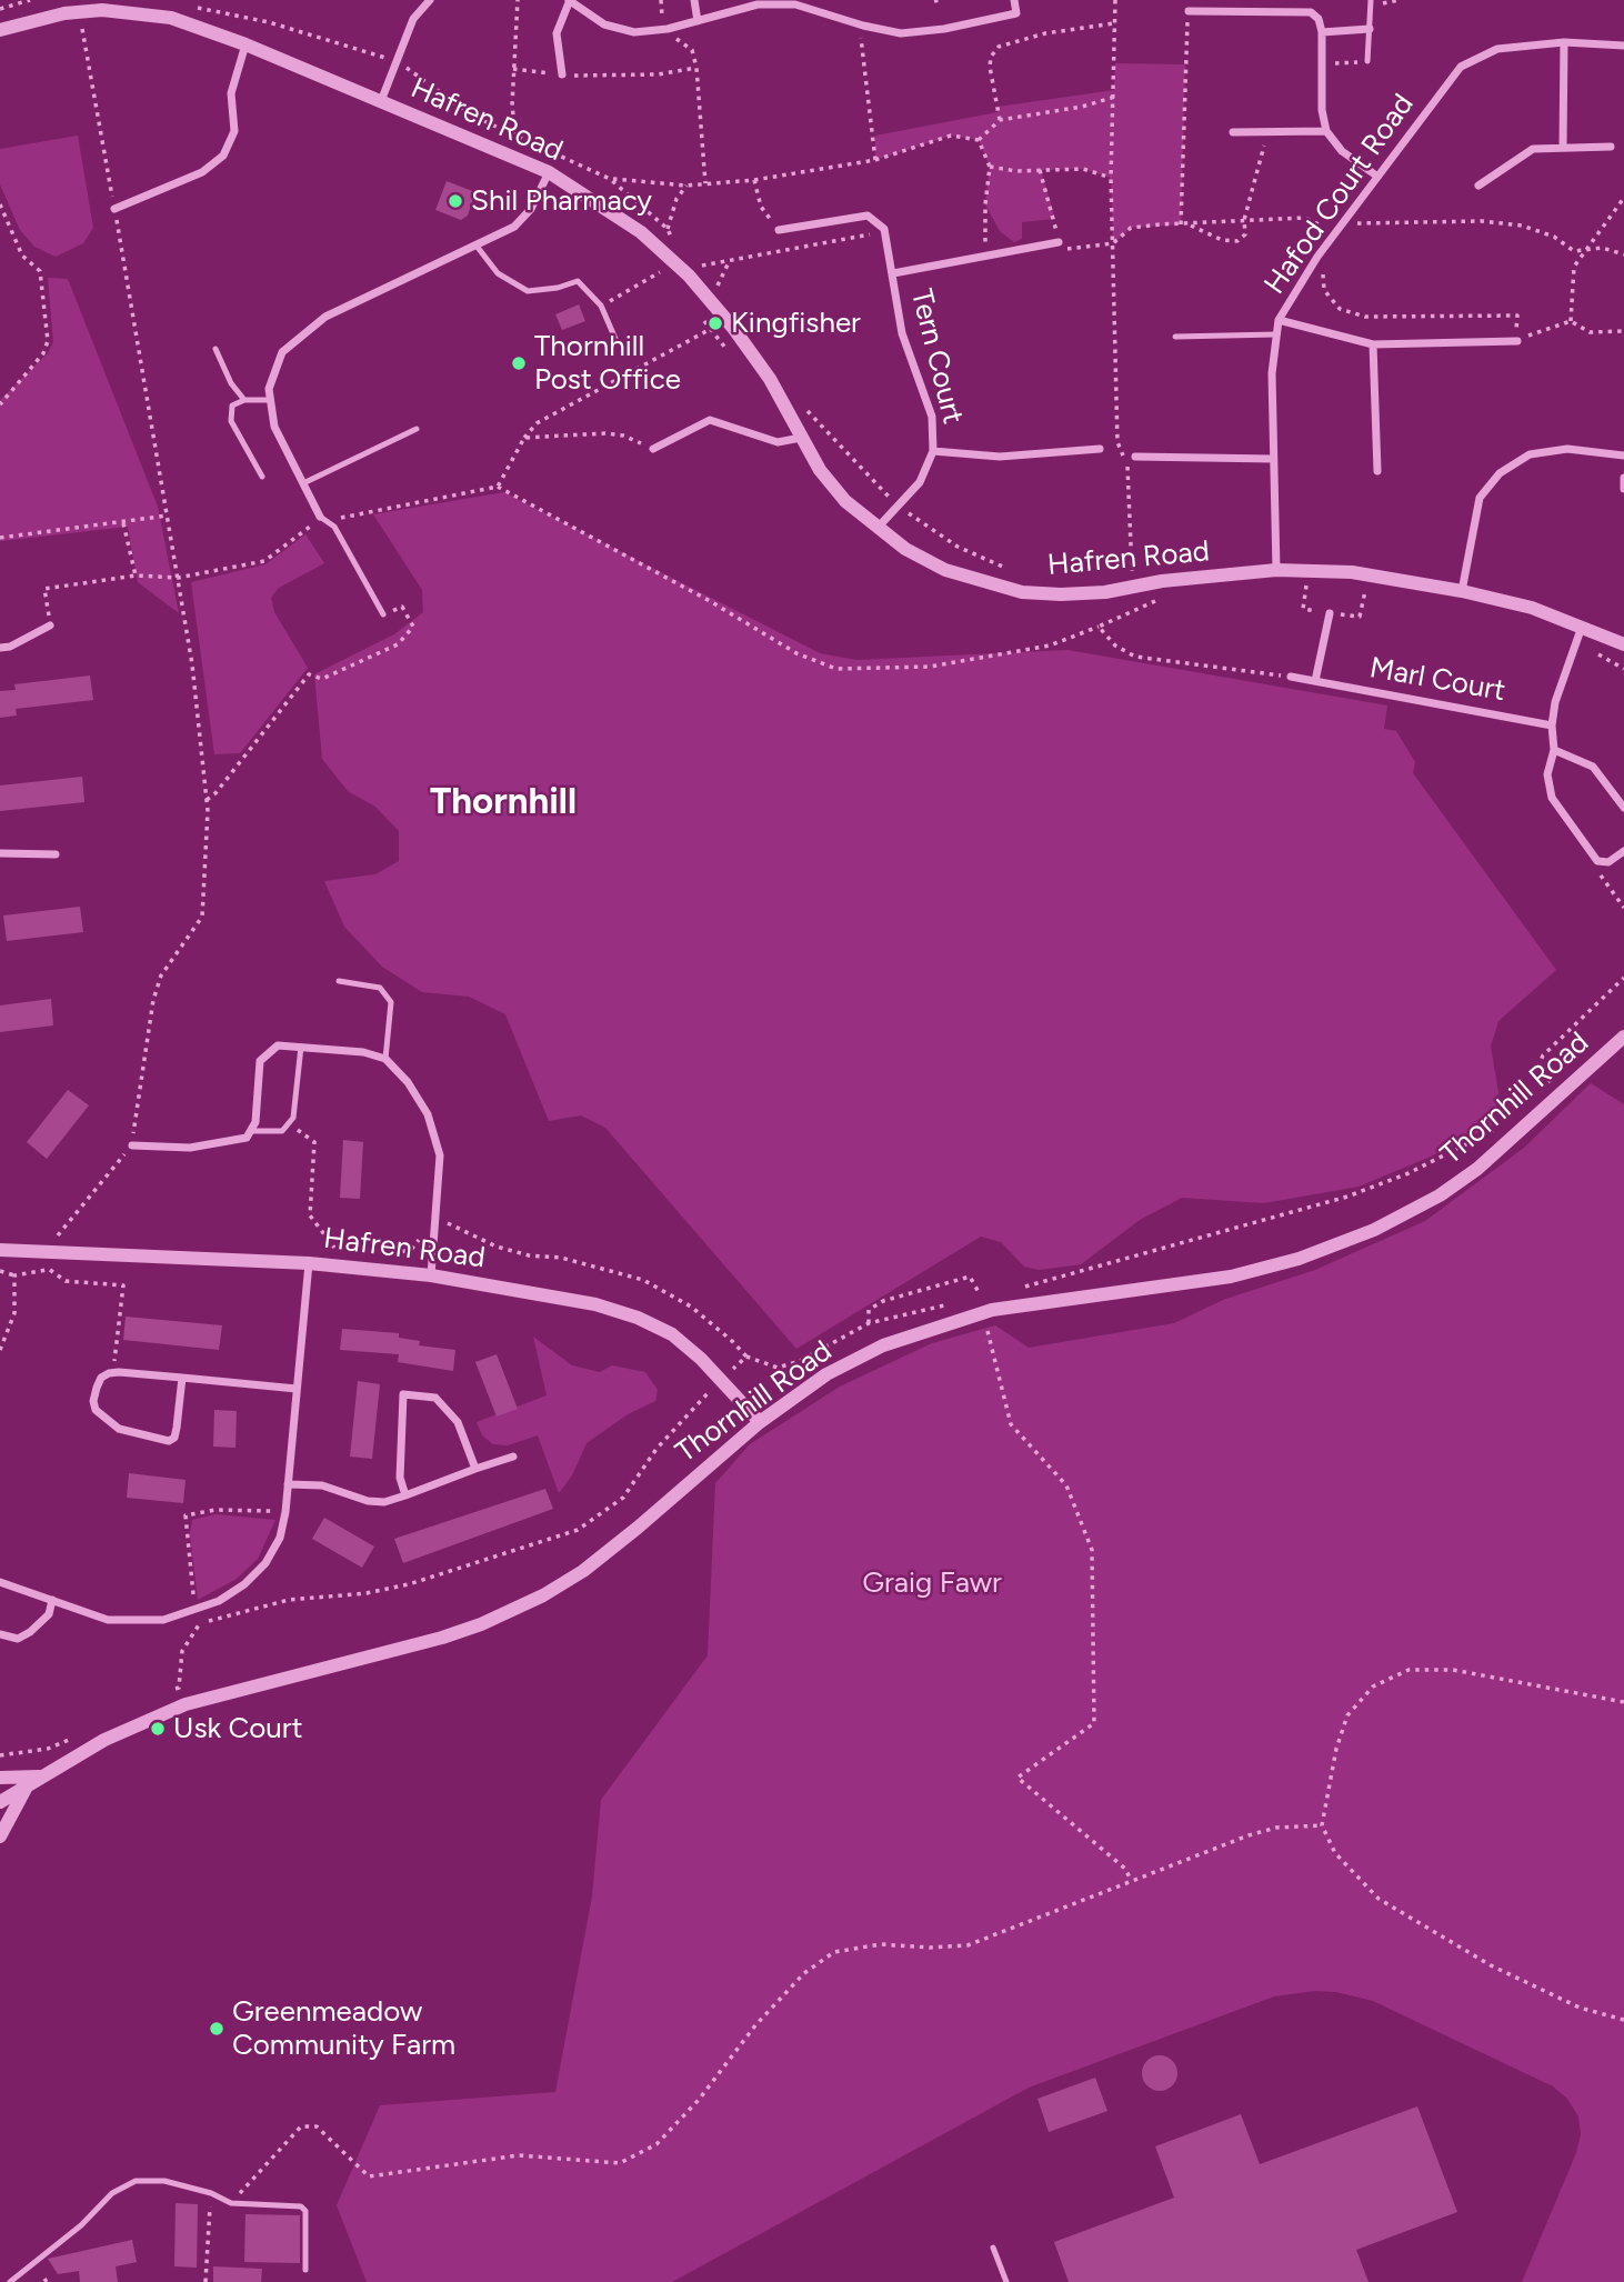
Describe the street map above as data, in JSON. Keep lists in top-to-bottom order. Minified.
{"streets":{"street":["Hafren Road","Hafod Court Road","Tern Court","Marl Court","Thornhill Road"]},"crossings":[["Hafren Road","Hafod Court Road"],["Hafren Road","Tern Court"],["Hafren Road","Thornhill Road"]],"districts":["Thornhill"],"parks":["Graig Fawr"],"places":["Shil Pharmacy","Kingfisher","Thornhill Post Office","Usk Court","Greenmeadow Community Farm"]}
